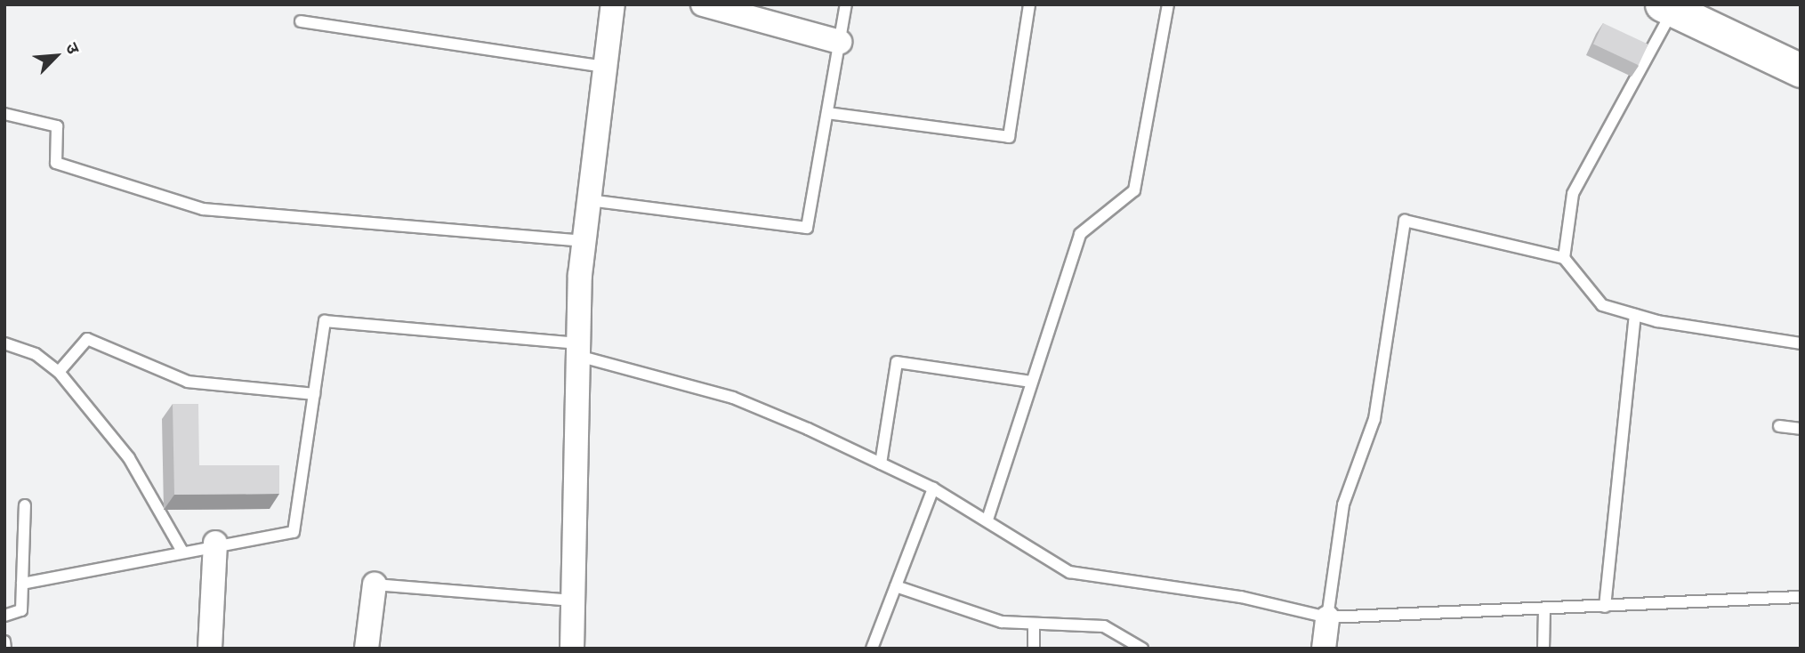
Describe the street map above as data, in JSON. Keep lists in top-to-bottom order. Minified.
{"north":"top right"}
